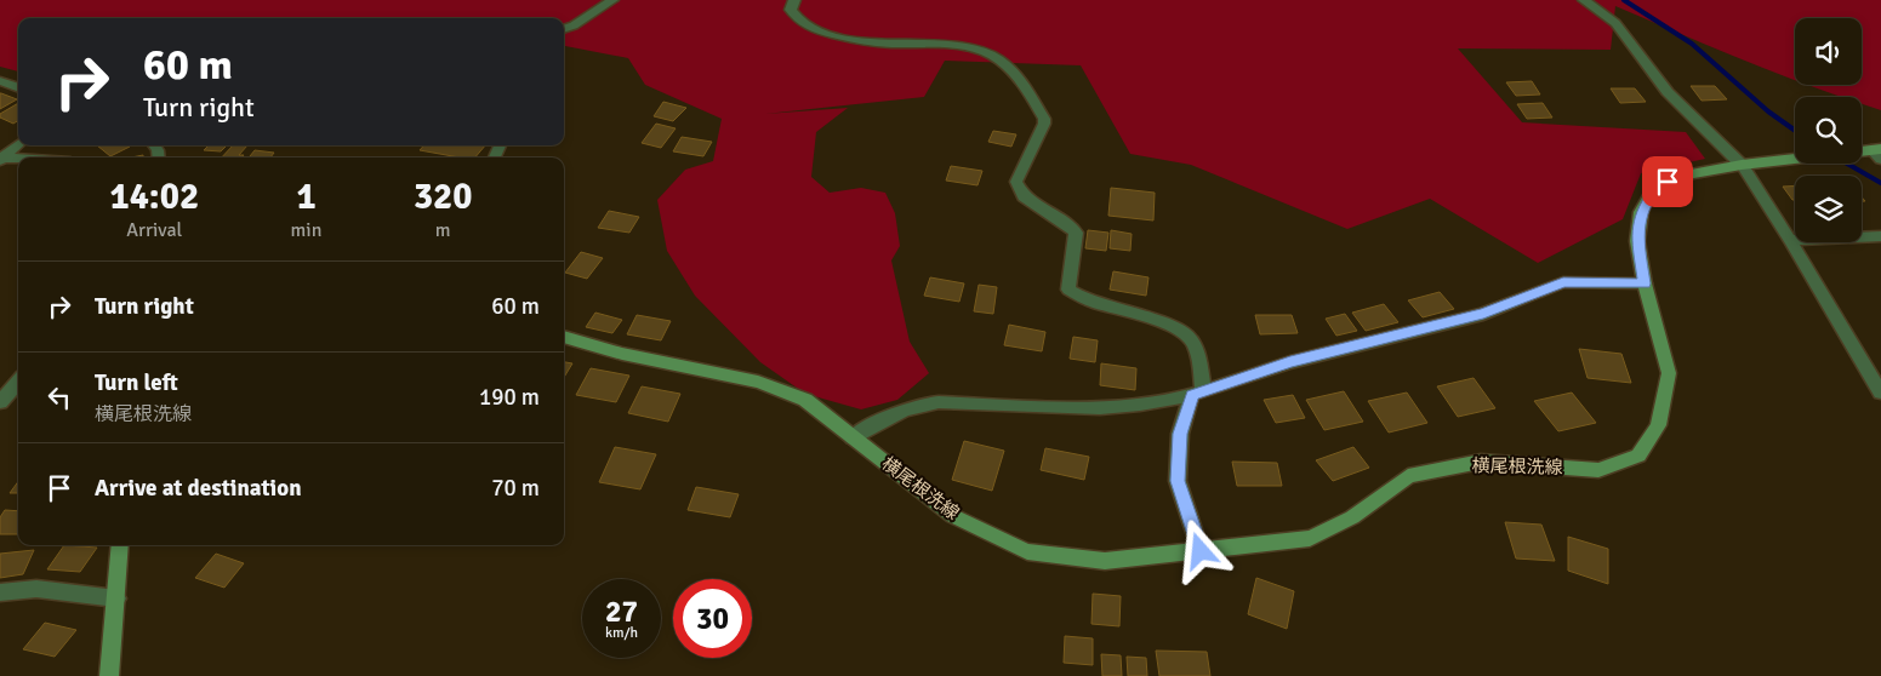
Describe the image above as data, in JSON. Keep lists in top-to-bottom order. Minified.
{"streets":{"main road":["横尾根洗線"]},"page":{"turn":["60 m","Turn right"],"eta":["14:02","Arrival","1","min","320","m"],"list":[{"name":"Turn right","value":"60 m"},{"name":"Turn left","note":"横尾根洗線","value":"190 m"},{"name":"Arrive at destination","value":"70 m"}],"speed":"27 km/h","limit":"30"}}
